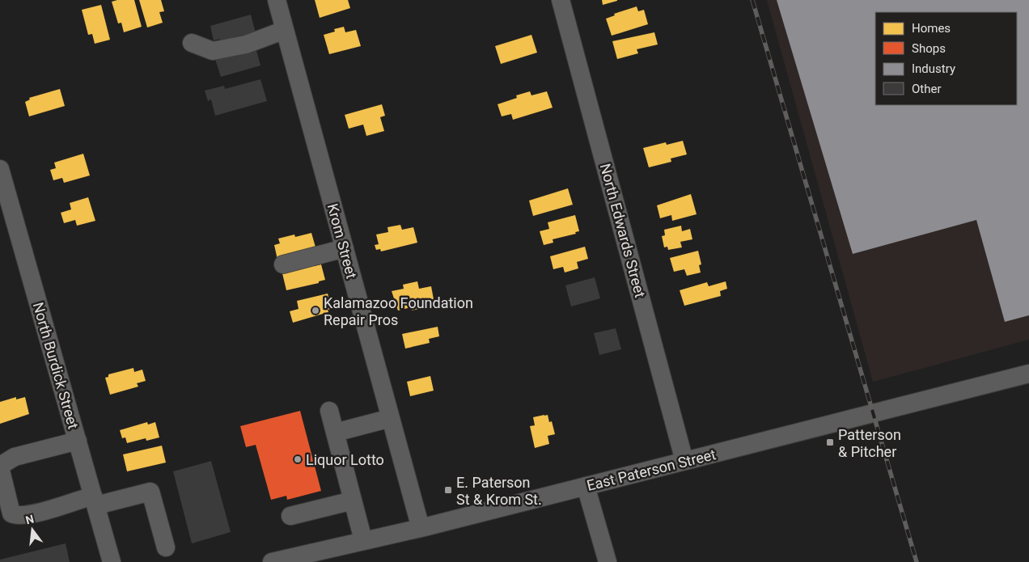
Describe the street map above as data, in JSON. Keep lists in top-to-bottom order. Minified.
{"streets":{"street":["North Edwards Street","Krom Street","North Burdick Street","East Paterson Street"]},"crossings":[["North Edwards Street","East Paterson Street"],["Krom Street","East Paterson Street"]],"places":{"other":["Kalamazoo Foundation Repair Pros","Liquor Lotto"],"transit":["Patterson & Pitcher","E. Paterson St & Krom St."]},"legend":["Homes","Shops","Industry","Other"],"north":"top"}
